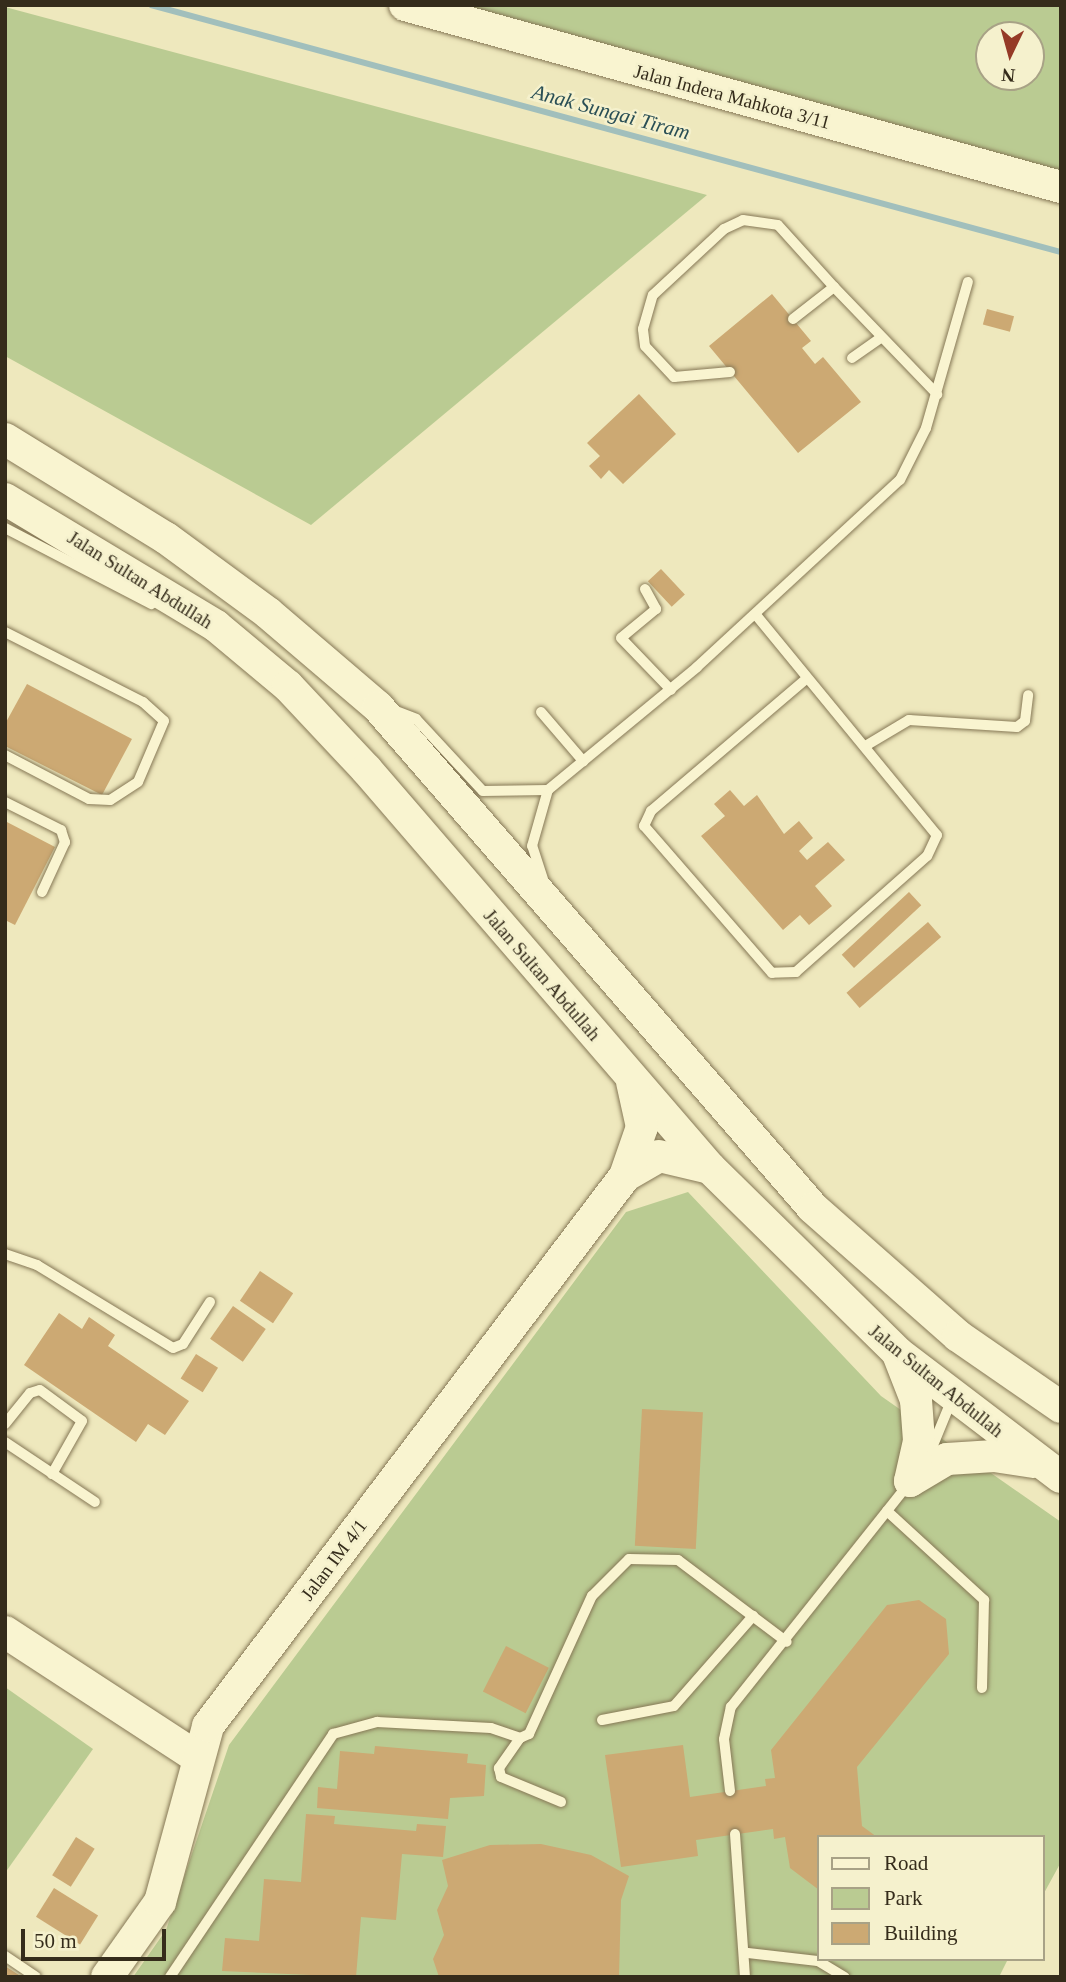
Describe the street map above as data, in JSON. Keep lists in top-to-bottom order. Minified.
{"streets":{"main road":["Jalan Indera Mahkota 3/11","Jalan Sultan Abdullah","Jalan IM 4/1"]},"crossings":[["Jalan Sultan Abdullah","Jalan IM 4/1"]],"water":["Anak Sungai Tiram"],"legend":["Road","Park","Building"],"scale_bar":"50 m","north":"bottom"}
